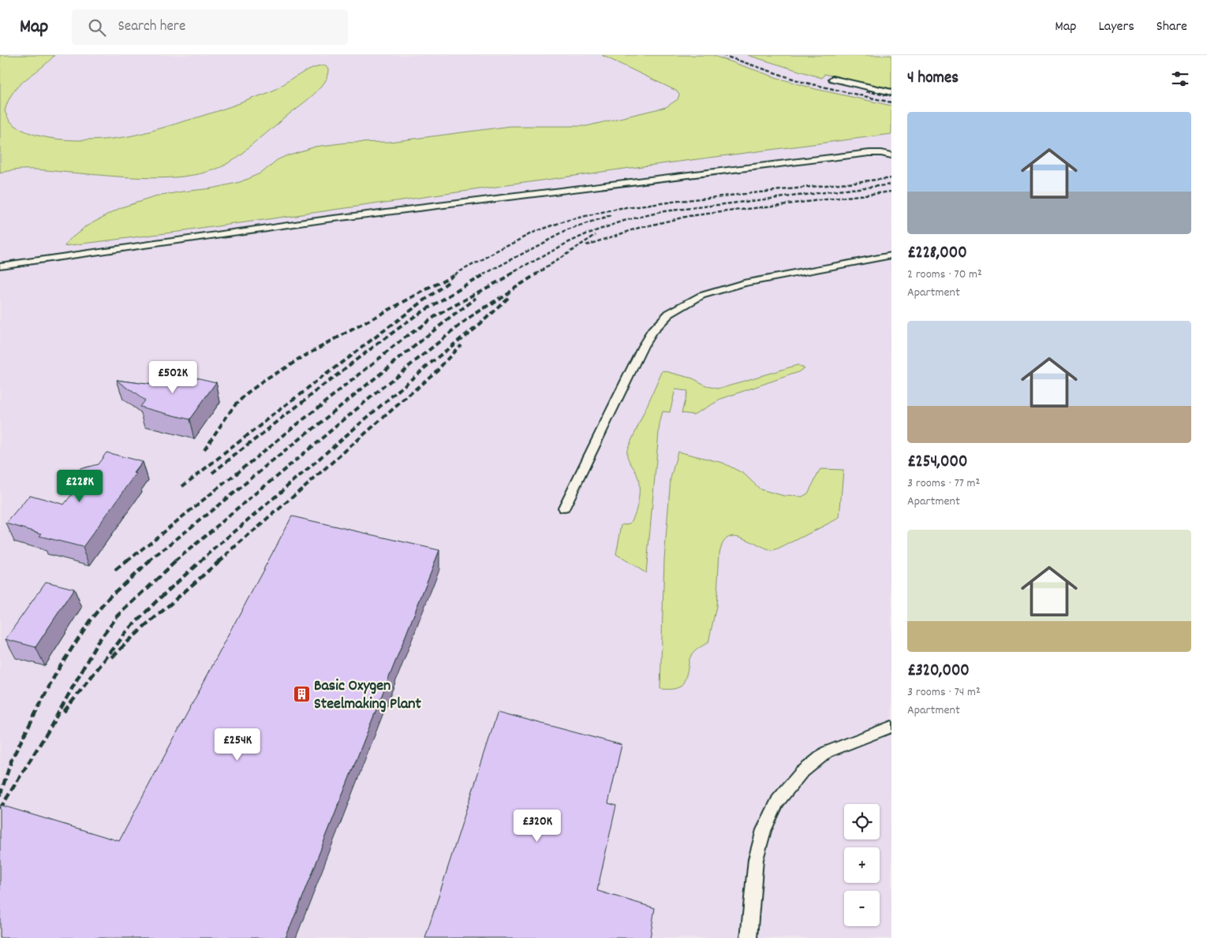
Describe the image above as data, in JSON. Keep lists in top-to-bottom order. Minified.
{"places":{"building":["Basic Oxygen Steelmaking Plant"]},"page":{"header":"Map","search":"Search here","nav":["Map","Layers","Share"],"heading":"4 homes","list":[{"name":"£228,000","note":"2 rooms · 70 m² · Apartment"},{"name":"£254,000","note":"3 rooms · 77 m² · Apartment"},{"name":"£320,000","note":"3 rooms · 74 m² · Apartment"}],"price":["£502K","£228K","£254K","£320K"],"map_buttons":["+","−"]}}
